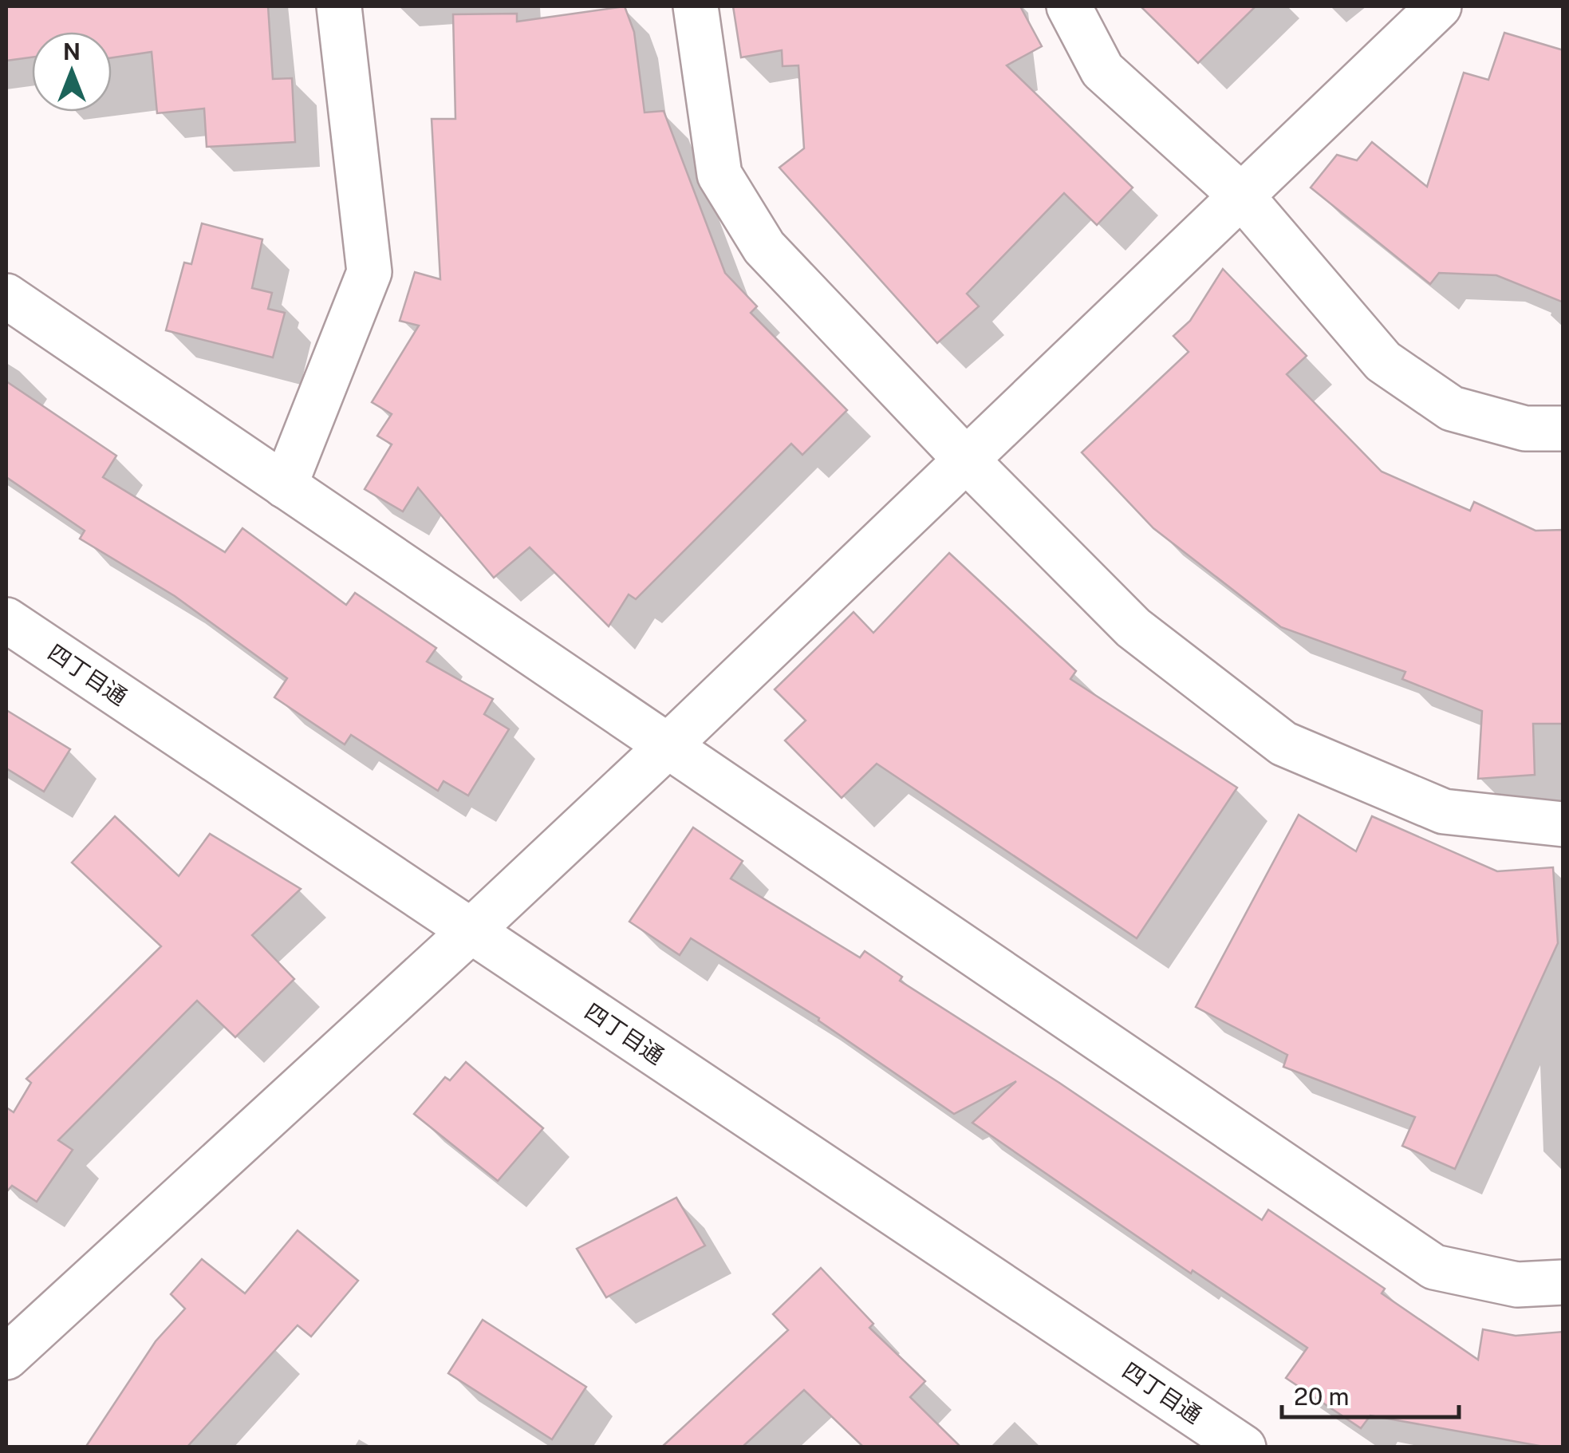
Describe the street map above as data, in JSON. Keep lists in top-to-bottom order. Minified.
{"streets":{"street":["四丁目通"]},"scale_bar":"20 m","north":"top"}
